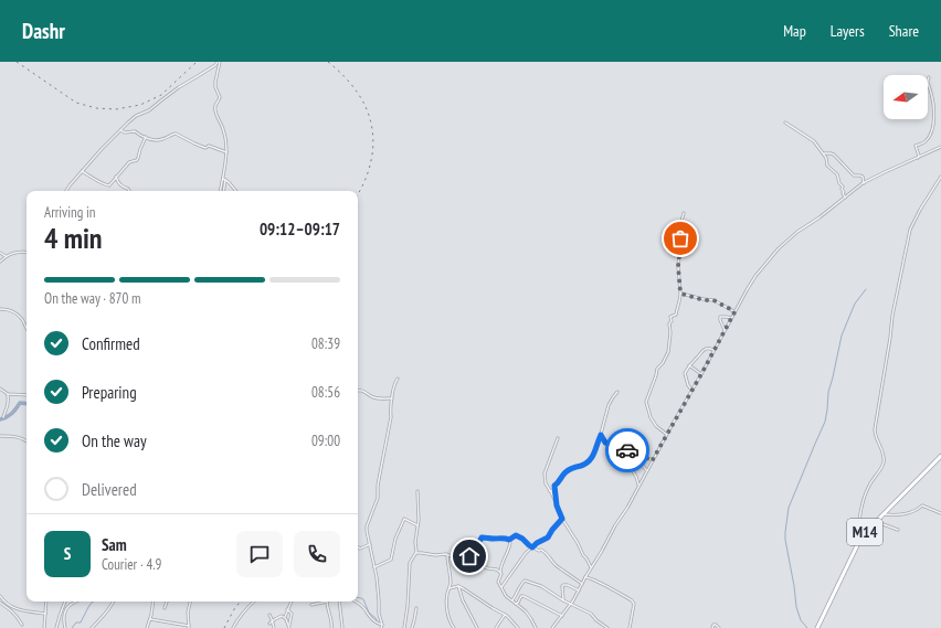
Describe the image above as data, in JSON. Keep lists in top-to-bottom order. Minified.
{"streets":{"main road":["M14"]},"north":"left","page":{"header":"Dashr","nav":["Map","Layers","Share"],"heading":["4 min","Arriving in","09:12–09:17"],"panel":["Sam","Courier · 4.9"],"bar":"On the way · 870 m","list":[["Confirmed","08:39"],["Preparing","08:56"],["On the way","09:00"],"Delivered"],"round":"S"}}
